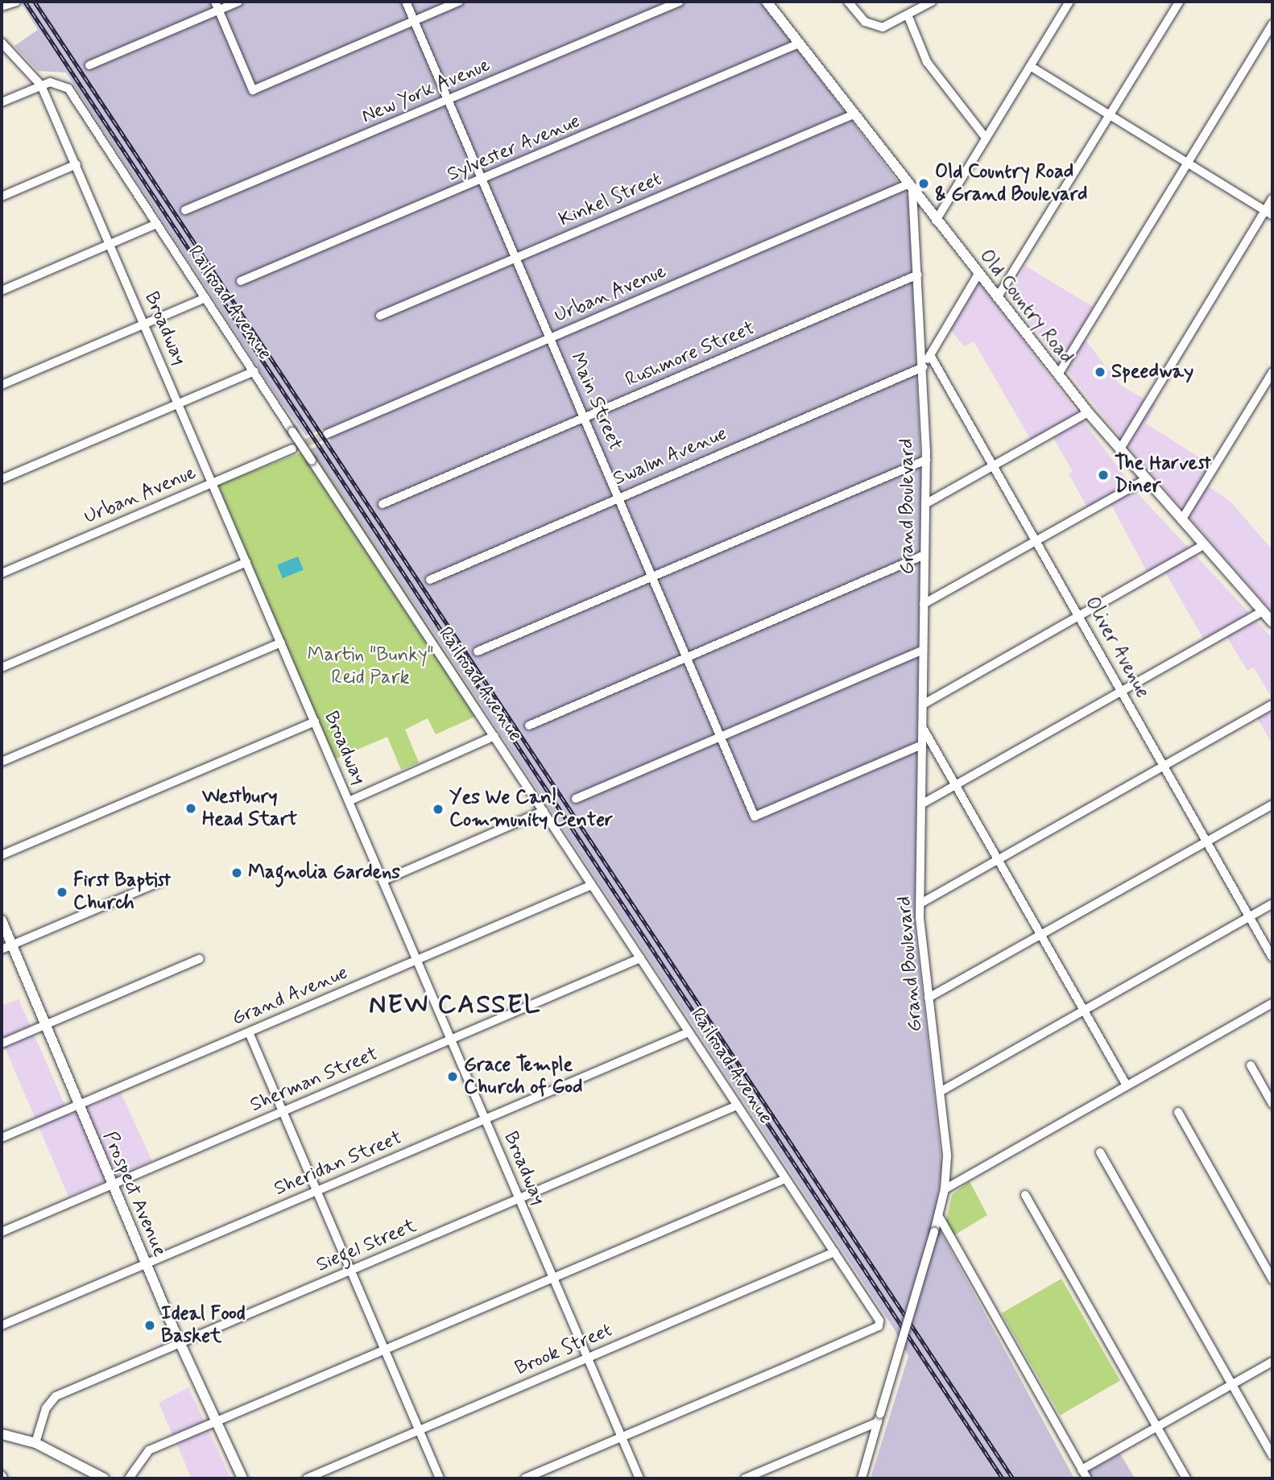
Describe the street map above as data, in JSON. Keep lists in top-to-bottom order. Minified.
{"streets":{"main road":["Old Country Road","Prospect Avenue"],"street":["New York Avenue","Sylvester Avenue","Kinkel Street","Urban Avenue","Railroad Avenue","Broadway","Rushmore Street","Main Street","Swalm Avenue","Grand Boulevard","Oliver Avenue","Grand Avenue","Sherman Street","Sheridan Street","Siegel Street","Brook Street"]},"crossings":[["New York Avenue","Main Street"],["Sylvester Avenue","Old Country Road"],["Sylvester Avenue","Main Street"],["Kinkel Street","Old Country Road"],["Kinkel Street","Main Street"],["Urban Avenue","Old Country Road"],["Urban Avenue","Broadway"],["Urban Avenue","Main Street"],["Urban Avenue","Grand Boulevard"],["Railroad Avenue","Broadway"],["Railroad Avenue","Grand Avenue"],["Railroad Avenue","Sherman Street"],["Railroad Avenue","Sheridan Street"],["Railroad Avenue","Siegel Street"],["Railroad Avenue","Brook Street"],["Old Country Road","Grand Boulevard"],["Broadway","Grand Avenue"],["Broadway","Sherman Street"],["Broadway","Sheridan Street"],["Broadway","Siegel Street"],["Broadway","Brook Street"],["Rushmore Street","Main Street"],["Rushmore Street","Grand Boulevard"],["Main Street","Swalm Avenue"],["Main Street","Grand Boulevard"],["Swalm Avenue","Grand Boulevard"],["Grand Avenue","Prospect Avenue"],["Sherman Street","Prospect Avenue"],["Sheridan Street","Prospect Avenue"],["Prospect Avenue","Siegel Street"]],"districts":["NEW CASSEL"],"parks":["Martin \"Bunky\" Reid Park"],"places":["Old Country Road & Grand Boulevard","Speedway","The Harvest Diner","Westbury Head Start","Yes We Can! Community Center","Magnolia Gardens","First Baptist Church","Grace Temple Church of God","Ideal Food Basket"]}
